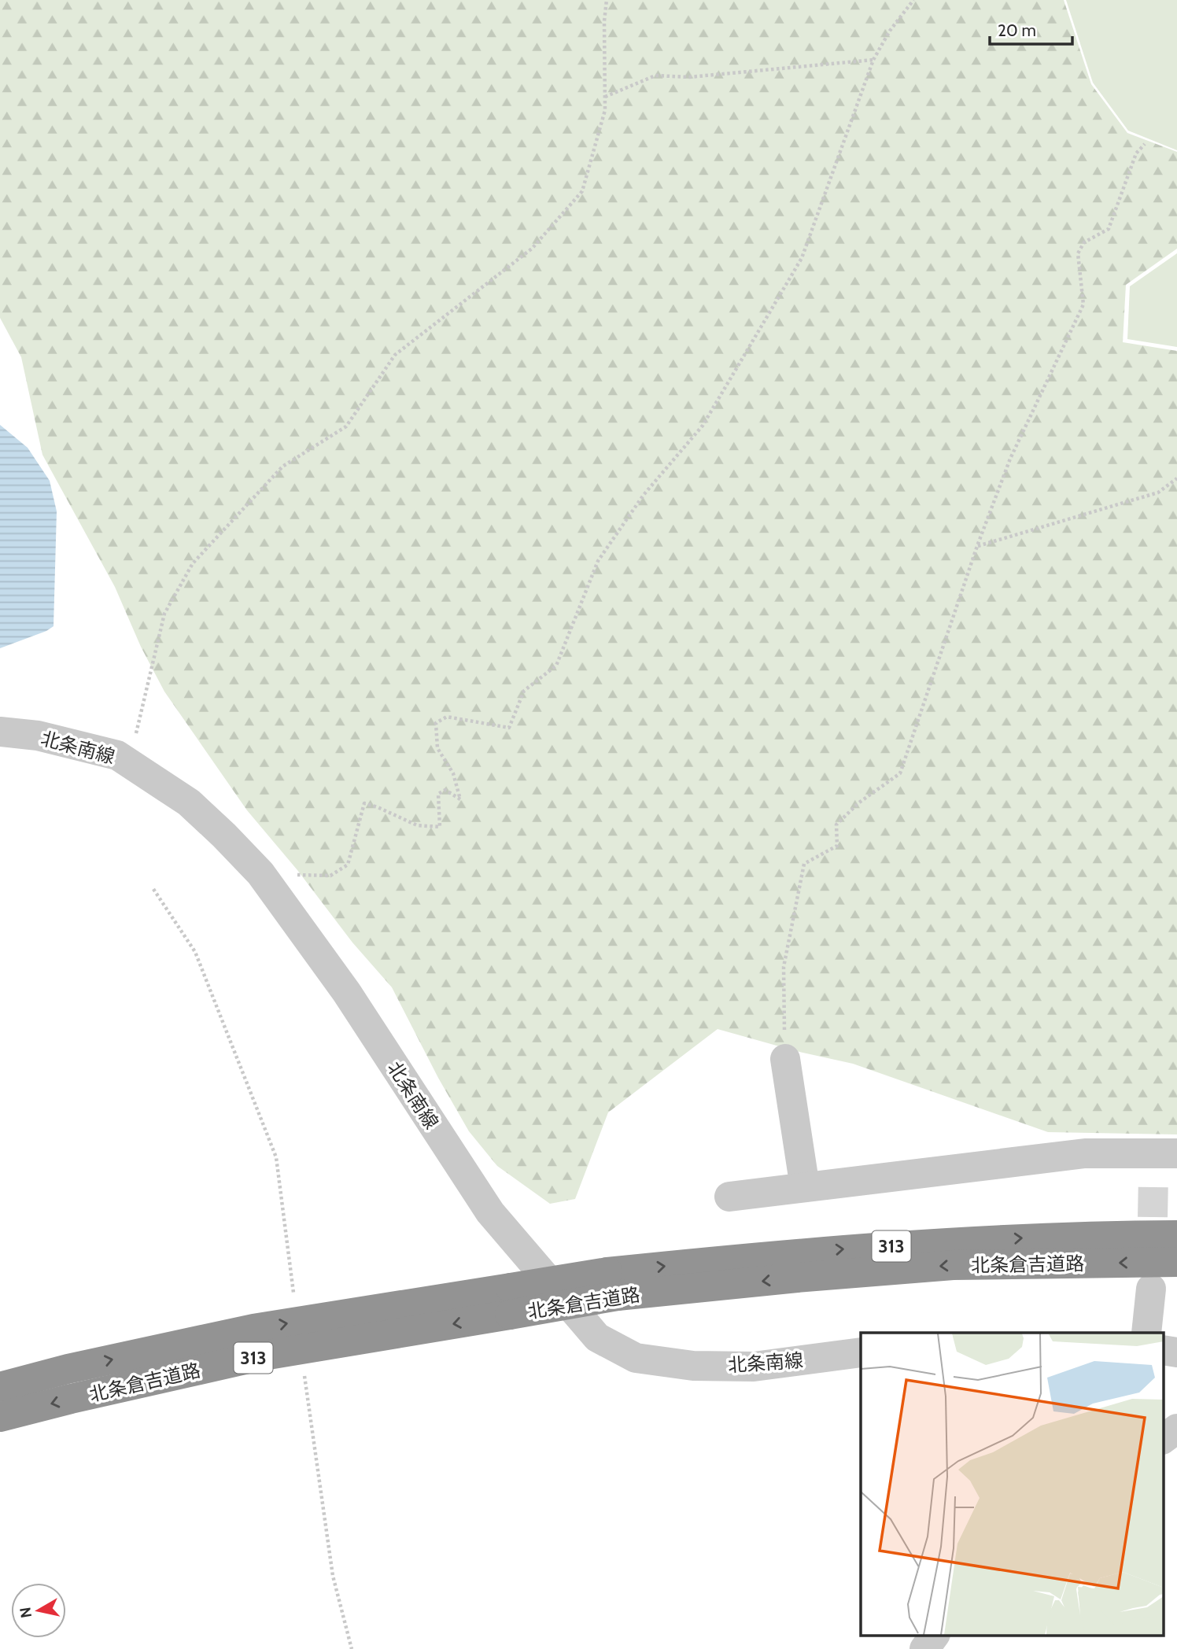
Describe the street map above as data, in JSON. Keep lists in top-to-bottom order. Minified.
{"streets":{"highway":["313","北条倉吉道路"],"street":["北条南線"]},"scale_bar":"20 m","north":"left"}
